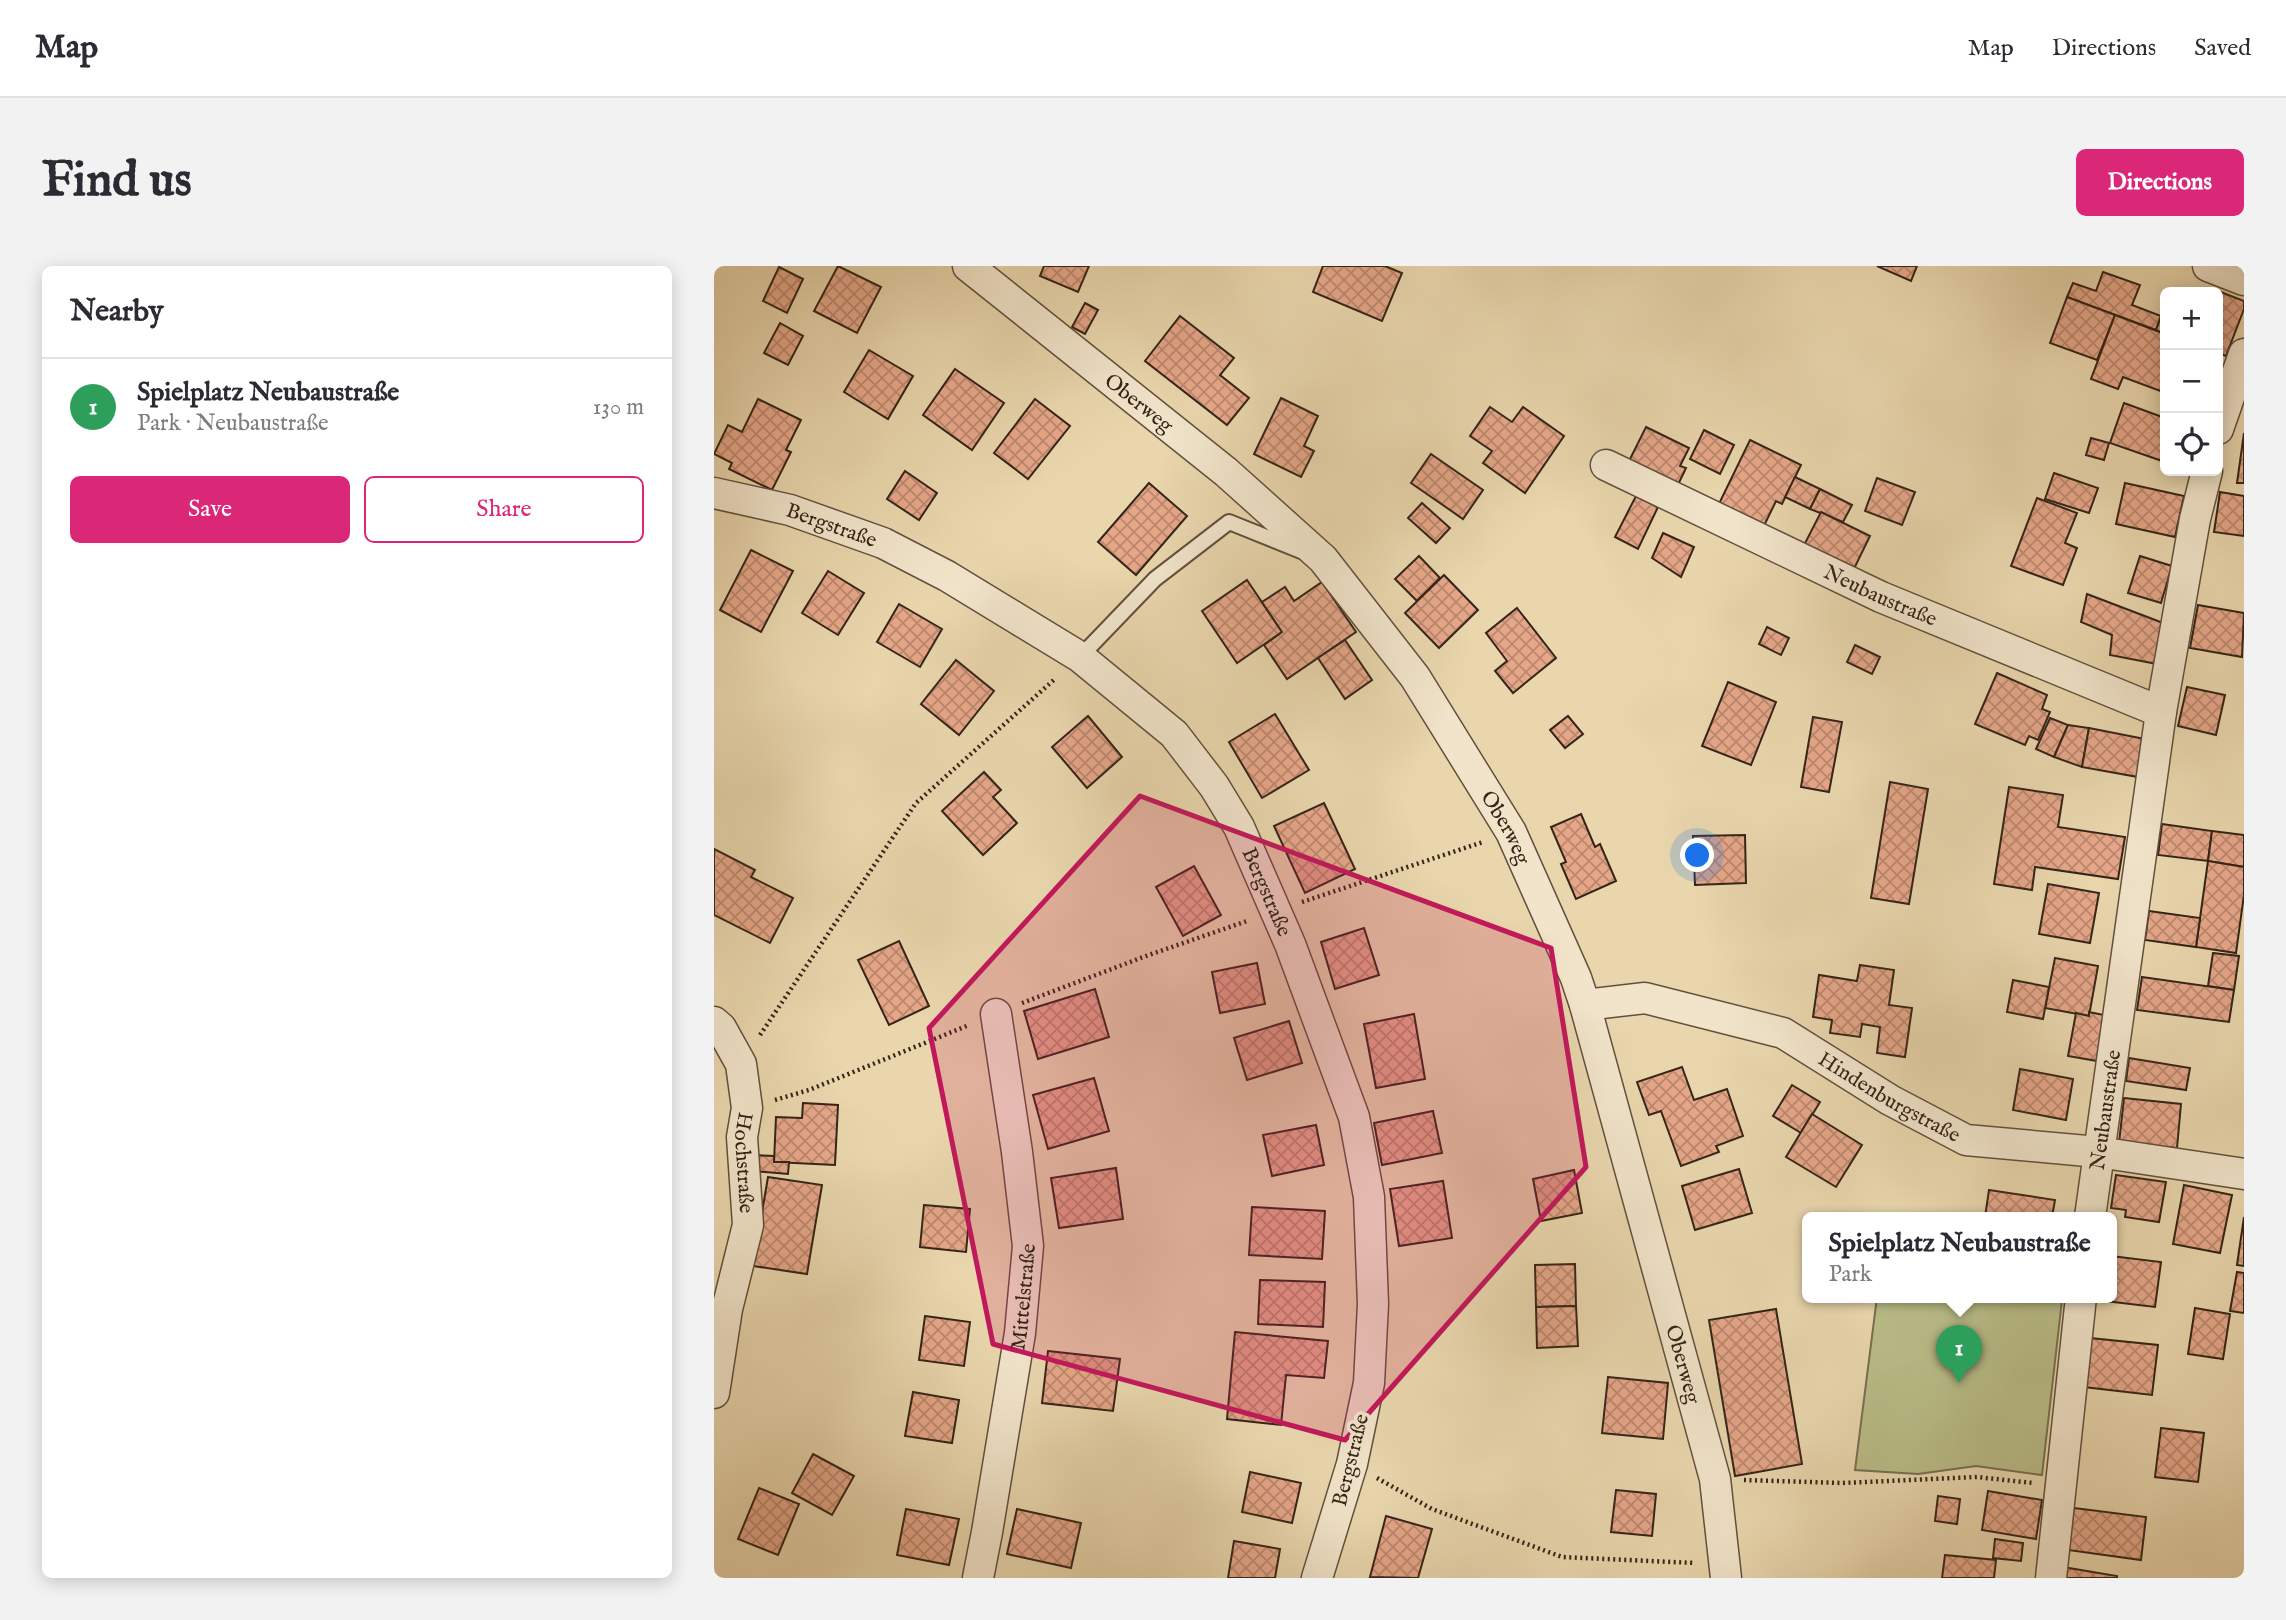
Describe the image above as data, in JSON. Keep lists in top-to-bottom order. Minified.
{"streets":{"street":["Oberweg","Bergstraße","Neubaustraße","Hindenburgstraße","Hochstraße","Mittelstraße"]},"crossings":[["Oberweg","Hindenburgstraße"],["Neubaustraße","Hindenburgstraße"]],"page":{"header":"Map","nav":["Map","Directions","Saved"],"buttons":["Directions",["Save","Share"]],"title":"Find us","heading":"Nearby","map_buttons":["+","−"],"list":[{"mark":"1","name":"Spielplatz Neubaustraße","note":"Park · Neubaustraße","value":"130 m"}],"popup":["Spielplatz Neubaustraße","Park"],"pins":"1"}}
